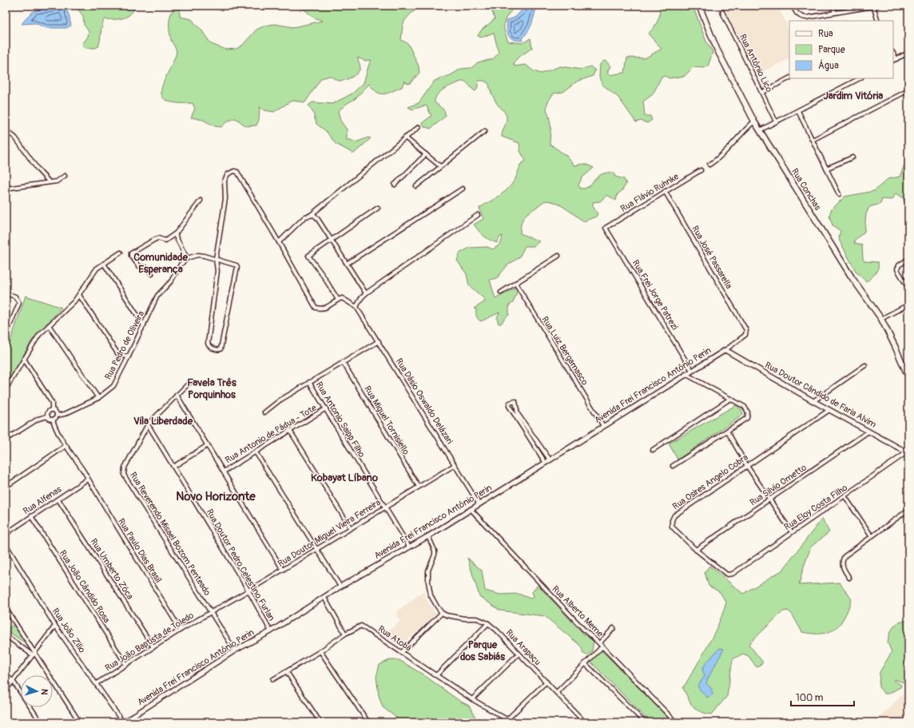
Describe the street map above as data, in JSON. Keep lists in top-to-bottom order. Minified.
{"streets":{"main road":["Rua Conchas"],"street":["Rua Antônio Lico","Rua Flávio Ruhnke","Rua José Passarella","Rua Frei Jorge Patrezi","Rua Pedro de Oliveira","Rua Luiz Bergamasco","Avenida Frei Francisco Antônio Perin","Rua Doutor Cândido de Faria Alvim","Rua Dásio Oswaldo Delázari","Rua Antonio Saipp Filho","Rua Miguel Tornisiello","Rua Antonio de Pádua - Tote","Rua Osires Angelo Cobra","Rua Silvio Ometto","Rua Alfenas","Rua Eloy Costa Filho","Rua Doutor Miguel Vieira Ferreira","Rua Reverendo Misael Bozom Penteado","Rua Paulo Dias Brasil","Rua Doutor Pedro Celestino Furlan","Rua Umberto Zóca","Rua João Cândido Rosa","Rua Alberto Meme","Rua João Zilio","Rua Atobá","Rua João Baptista de Toledo","Rua Arapaçu"]},"crossings":[["Rua Flávio Ruhnke","Rua José Passarella"],["Rua Flávio Ruhnke","Rua Frei Jorge Patrezi"],["Rua José Passarella","Avenida Frei Francisco Antônio Perin"],["Rua Frei Jorge Patrezi","Avenida Frei Francisco Antônio Perin"],["Rua Pedro de Oliveira","Rua Paulo Dias Brasil"],["Rua Luiz Bergamasco","Avenida Frei Francisco Antônio Perin"],["Avenida Frei Francisco Antônio Perin","Rua Doutor Cândido de Faria Alvim"],["Avenida Frei Francisco Antônio Perin","Rua Dásio Oswaldo Delázari"],["Avenida Frei Francisco Antônio Perin","Rua Antonio Saipp Filho"],["Avenida Frei Francisco Antônio Perin","Rua Reverendo Misael Bozom Penteado"],["Avenida Frei Francisco Antônio Perin","Rua Doutor Pedro Celestino Furlan"],["Avenida Frei Francisco Antônio Perin","Rua Alberto Meme"],["Avenida Frei Francisco Antônio Perin","Rua João Zilio"],["Rua Doutor Cândido de Faria Alvim","Rua Osires Angelo Cobra"],["Rua Doutor Cândido de Faria Alvim","Rua Silvio Ometto"],["Rua Doutor Cândido de Faria Alvim","Rua Eloy Costa Filho"],["Rua Dásio Oswaldo Delázari","Rua Doutor Miguel Vieira Ferreira"],["Rua Antonio Saipp Filho","Rua Antonio de Pádua - Tote"],["Rua Antonio Saipp Filho","Rua Doutor Miguel Vieira Ferreira"],["Rua Miguel Tornisiello","Rua Doutor Miguel Vieira Ferreira"],["Rua Osires Angelo Cobra","Rua Silvio Ometto"],["Rua Osires Angelo Cobra","Rua Eloy Costa Filho"],["Rua Alfenas","Rua Paulo Dias Brasil"],["Rua Alfenas","Rua Umberto Zóca"],["Rua Alfenas","Rua João Cândido Rosa"],["Rua Doutor Miguel Vieira Ferreira","Rua Reverendo Misael Bozom Penteado"],["Rua Doutor Miguel Vieira Ferreira","Rua Doutor Pedro Celestino Furlan"],["Rua Doutor Miguel Vieira Ferreira","Rua João Baptista de Toledo"],["Rua Reverendo Misael Bozom Penteado","Rua Doutor Pedro Celestino Furlan"],["Rua Reverendo Misael Bozom Penteado","Rua João Baptista de Toledo"],["Rua Paulo Dias Brasil","Rua João Baptista de Toledo"],["Rua Umberto Zóca","Rua João Baptista de Toledo"],["Rua João Cândido Rosa","Rua João Baptista de Toledo"],["Rua João Zilio","Rua João Baptista de Toledo"]],"districts":["Jardim Vitória","Comunidade Esperança","Favela Três Porquinhos","Vila Liberdade","Kobayat Líbano","Novo Horizonte","Parque dos Sabiás"],"legend":["Rua","Parque","Água"],"scale_bar":"100 m","north":"right"}
